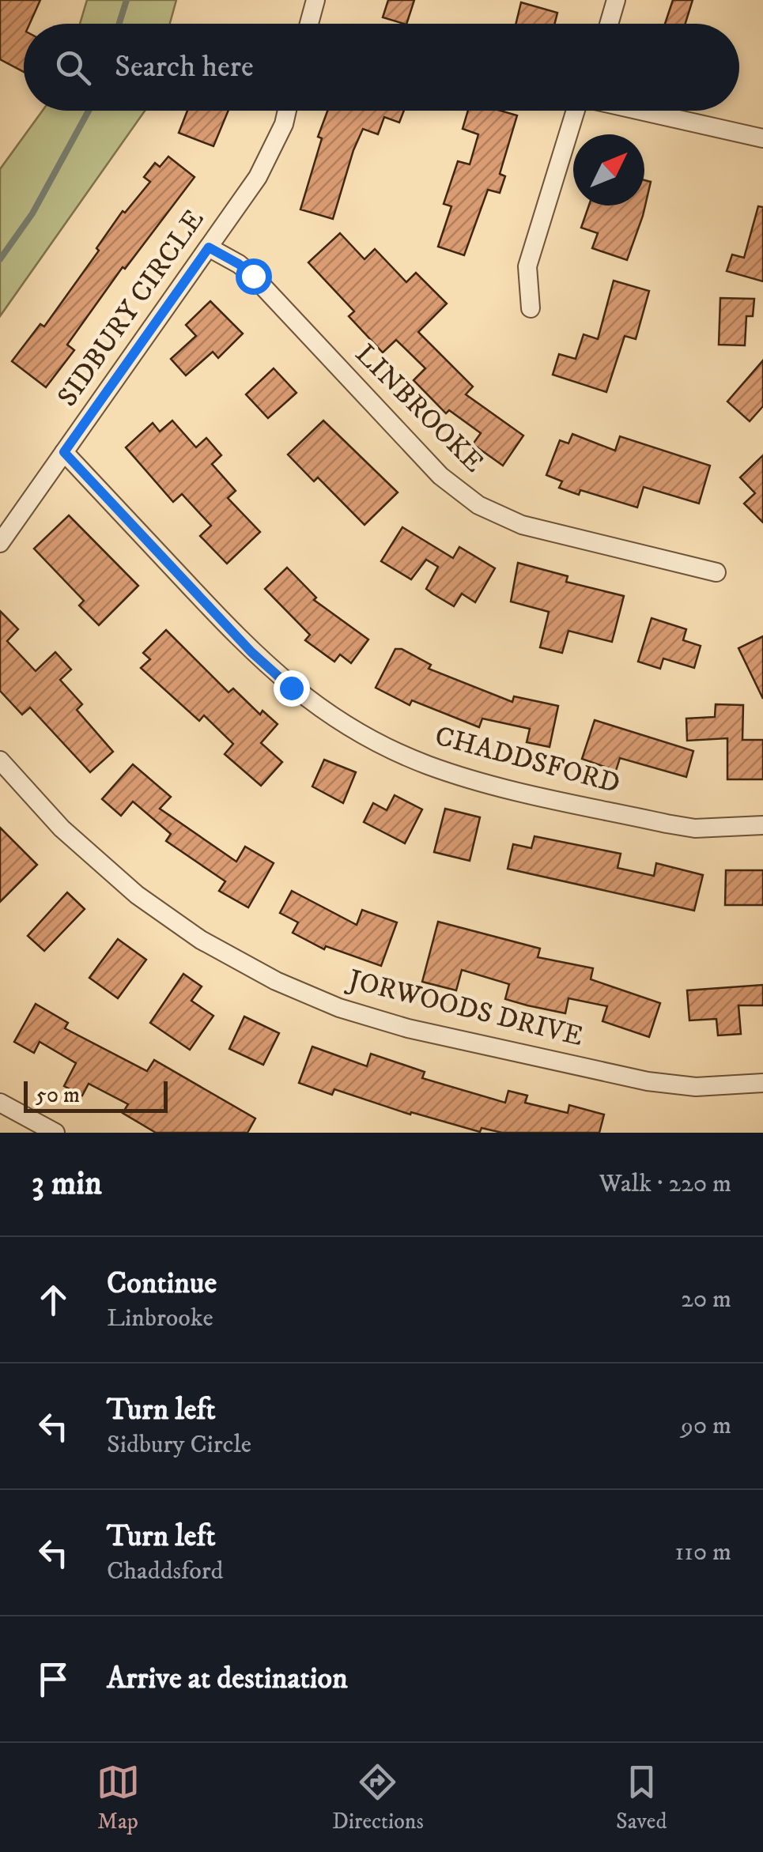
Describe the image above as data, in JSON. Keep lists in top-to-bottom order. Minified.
{"streets":{"street":["SIDBURY CIRCLE","LINBROOKE","CHADDSFORD","JORWOODS DRIVE"]},"crossings":[["SIDBURY CIRCLE","LINBROOKE"],["SIDBURY CIRCLE","CHADDSFORD"]],"scale_bar":"50 m","north":"top right","page":{"search":"Search here","scale":"50 m","heading":["3 min","Walk · 220 m"],"list":[["Continue","Linbrooke","20 m"],["Turn left","Sidbury Circle","90 m"],["Turn left","Chaddsford","110 m"],"Arrive at destination"],"nav":["Map","Directions","Saved"]}}
